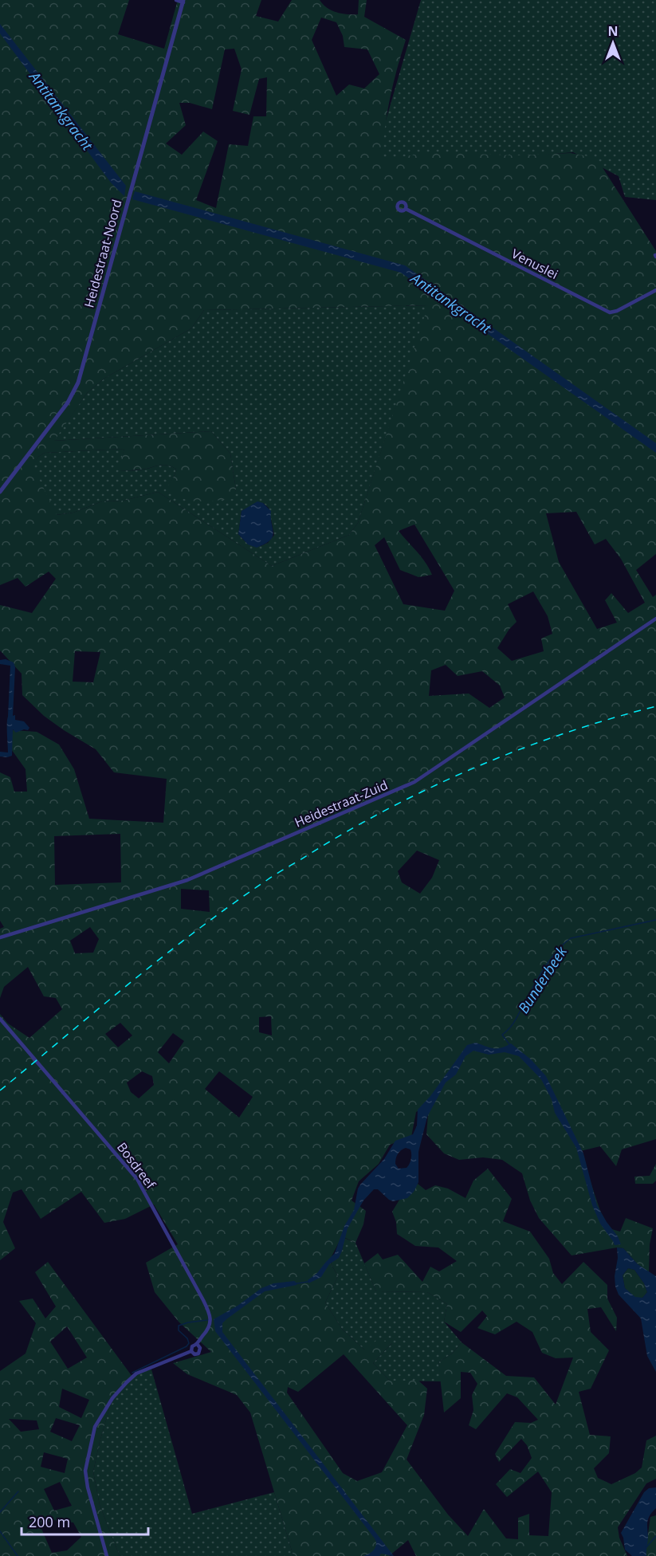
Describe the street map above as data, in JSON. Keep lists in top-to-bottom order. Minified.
{"streets":{"street":["Heidestraat-Noord","Venuslei","Heidestraat-Zuid","Bosdreef"]},"water":["Antitankgracht","Bunderbeek"],"scale_bar":"200 m","north":"top"}
